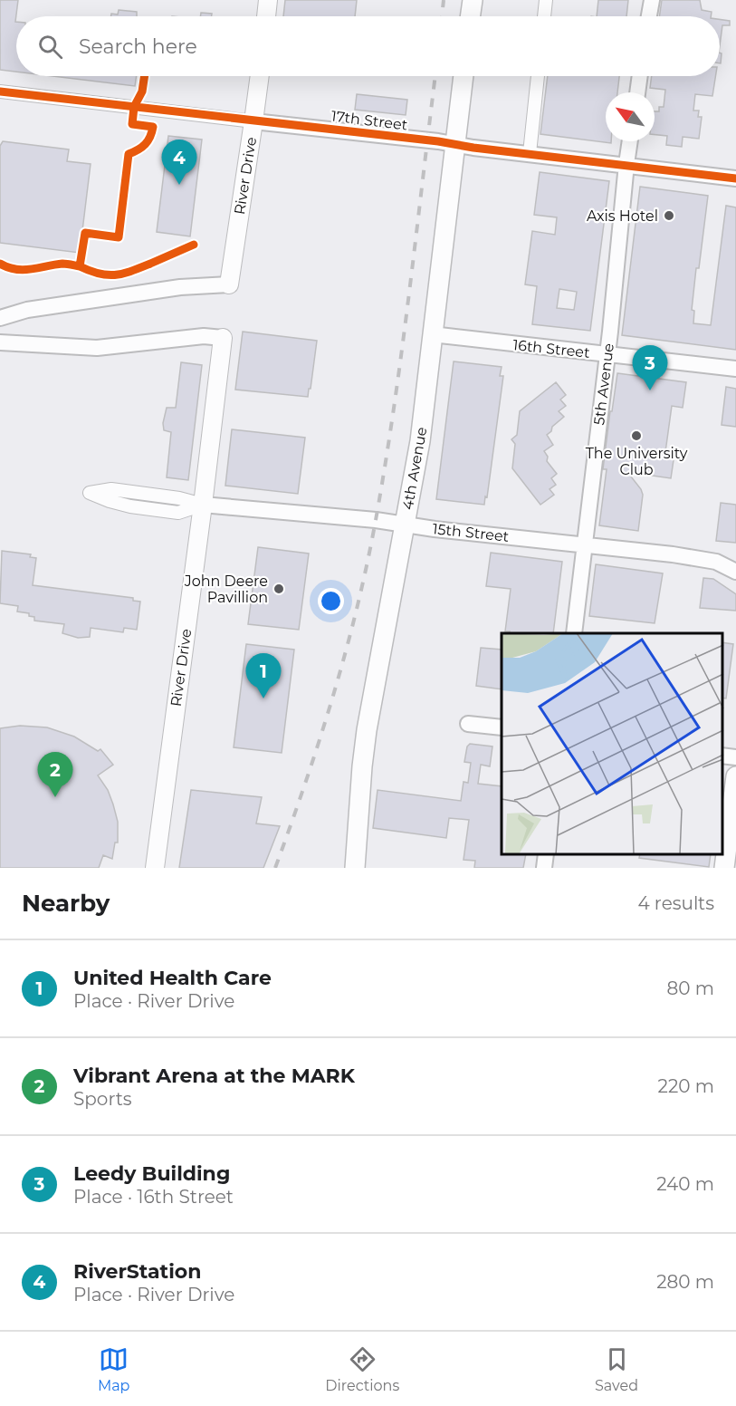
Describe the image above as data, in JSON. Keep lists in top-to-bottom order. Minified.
{"streets":{"main road":["River Drive","4th Avenue"],"street":["17th Street","16th Street","5th Avenue","15th Street"]},"crossings":[["17th Street","River Drive"],["17th Street","5th Avenue"],["17th Street","4th Avenue"],["River Drive","15th Street"],["16th Street","5th Avenue"],["16th Street","4th Avenue"],["5th Avenue","15th Street"],["4th Avenue","15th Street"]],"places":["Axis Hotel","The University Club","John Deere Pavillion"],"north":"top left","page":{"search":"Search here","pins":["4","3","1","2"],"heading":["Nearby","4 results"],"list":[{"mark":"1","name":"United Health Care","note":"Place · River Drive","value":"80 m"},{"mark":"2","name":"Vibrant Arena at the MARK","note":"Sports","value":"220 m"},{"mark":"3","name":"Leedy Building","note":"Place · 16th Street","value":"240 m"},{"mark":"4","name":"RiverStation","note":"Place · River Drive","value":"280 m"}],"nav":["Map","Directions","Saved"]}}
